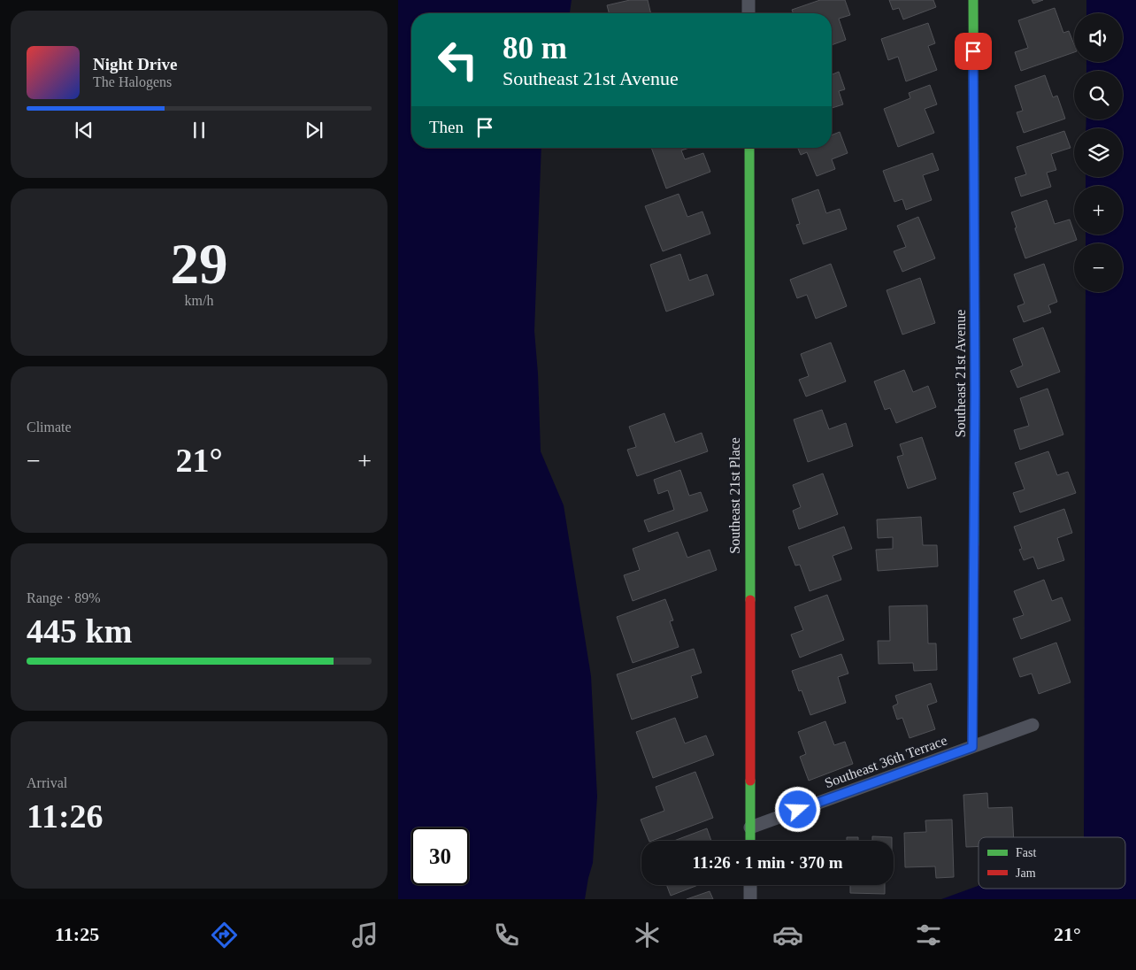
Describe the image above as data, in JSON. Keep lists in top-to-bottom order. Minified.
{"streets":{"street":["Southeast 21st Avenue","Southeast 21st Place","Southeast 36th Terrace"]},"crossings":[["Southeast 21st Avenue","Southeast 36th Terrace"],["Southeast 21st Place","Southeast 36th Terrace"]],"legend":["Fast","Jam"],"page":{"map_buttons":["+","−"],"turn":["80 m","Southeast 21st Avenue"],"song":["Night Drive","The Halogens"],"then":"Then","tile":[["29","km/h"],"Climate",["Range · 89%","445 km"],["Arrival","11:26"]],"heat":["−","21°","+"],"limit":"30","trip":"11:26 · 1 min · 370 m","tabs":["11:25","21°"]}}
